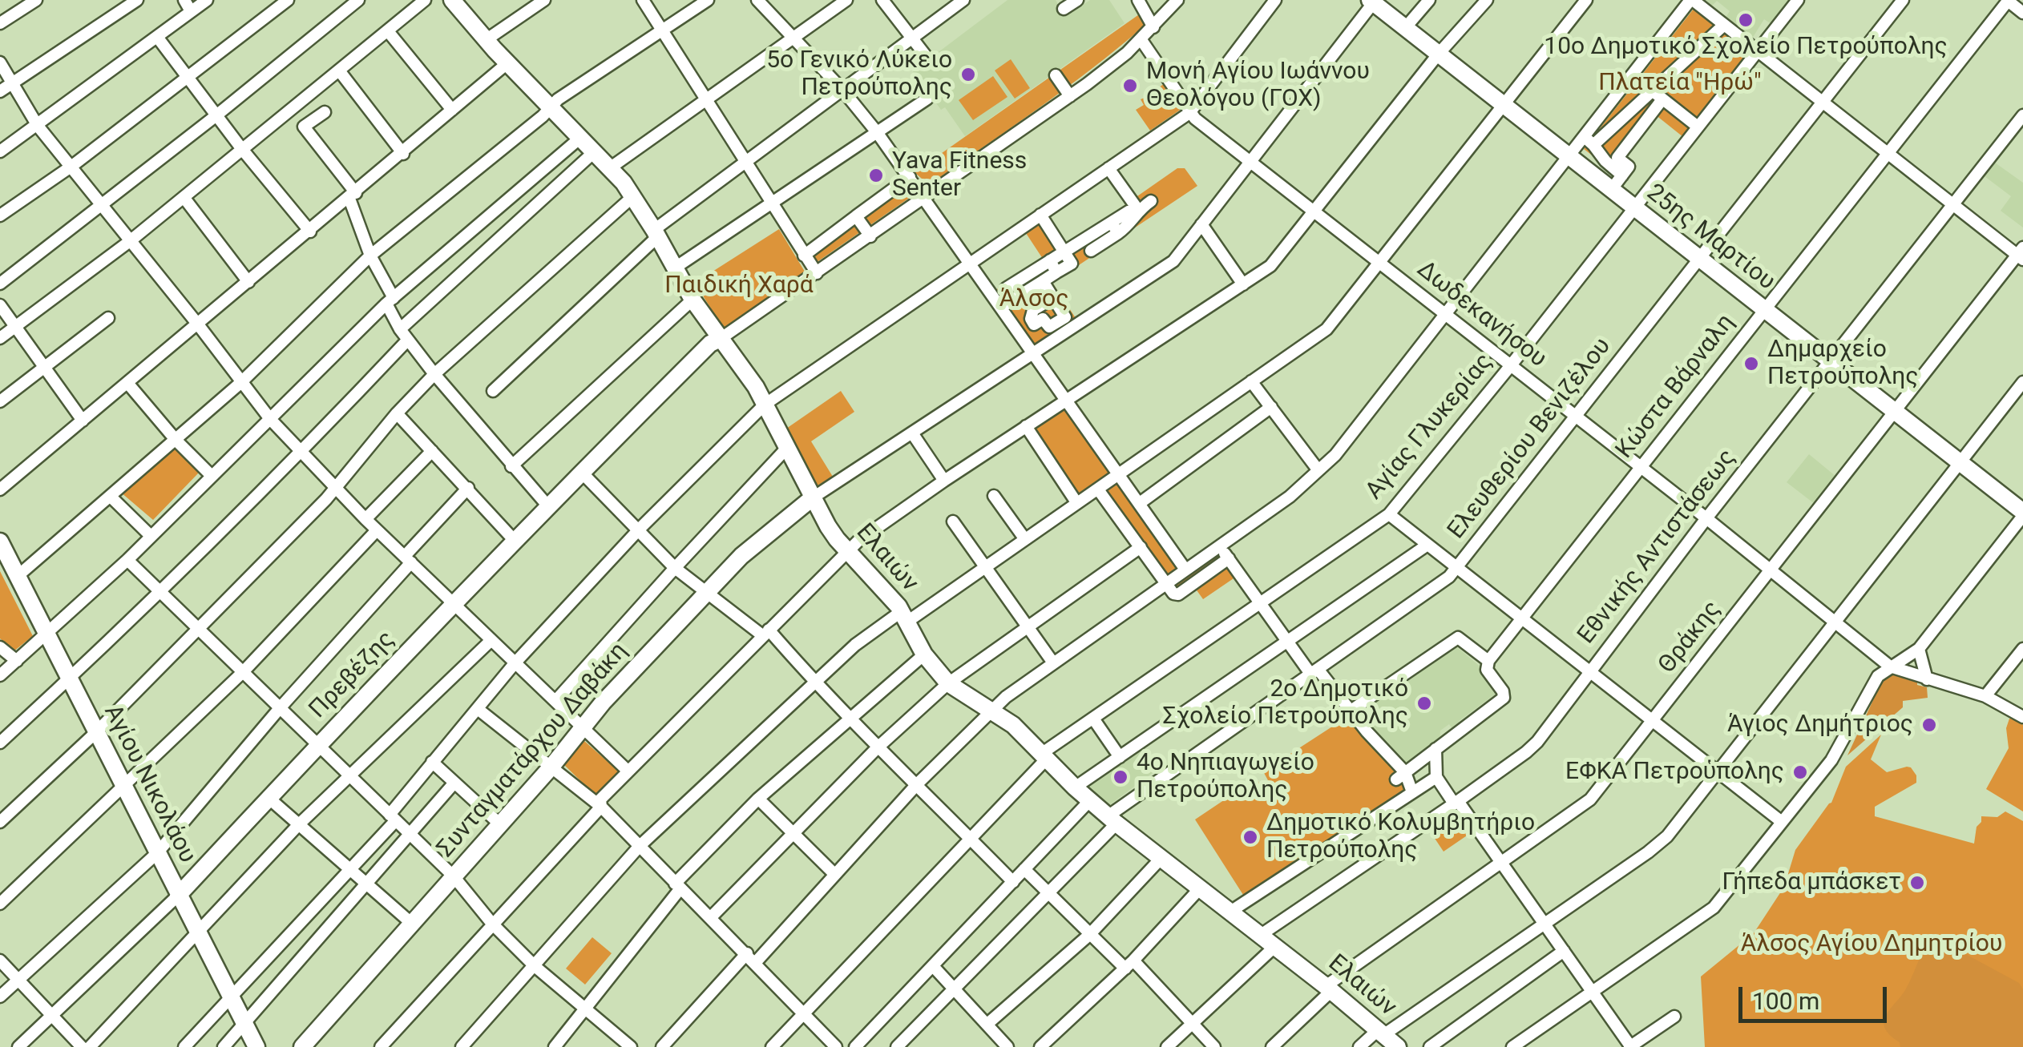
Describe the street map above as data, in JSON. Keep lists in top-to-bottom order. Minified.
{"streets":{"street":["25ης Μαρτίου","Δωδεκανήσου","Κώστα Βάρναλη","Αγίας Γλυκερίας","Ελευθερίου Βενιζέλου","Εθνικής Αντιστάσεως","Ελαιών","Θράκης","Πρεβέζης","Συνταγματάρχου Δαβάκη","Αγίου Νικολάου"]},"crossings":[["25ης Μαρτίου","Κώστα Βάρναλη"],["25ης Μαρτίου","Αγίας Γλυκερίας"],["25ης Μαρτίου","Ελευθερίου Βενιζέλου"],["25ης Μαρτίου","Εθνικής Αντιστάσεως"],["25ης Μαρτίου","Θράκης"],["Δωδεκανήσου","Κώστα Βάρναλη"],["Δωδεκανήσου","Αγίας Γλυκερίας"],["Δωδεκανήσου","Ελευθερίου Βενιζέλου"],["Δωδεκανήσου","Εθνικής Αντιστάσεως"],["Δωδεκανήσου","Θράκης"],["Αγίας Γλυκερίας","Ελαιών"],["Ελευθερίου Βενιζέλου","Ελαιών"],["Εθνικής Αντιστάσεως","Ελαιών"],["Ελαιών","Θράκης"],["Ελαιών","Πρεβέζης"],["Ελαιών","Συνταγματάρχου Δαβάκη"],["Πρεβέζης","Αγίου Νικολάου"]],"parks":["Πλατεία \"Ηρώ\"","Παιδική Χαρά","Άλσος","Άλσος Αγίου Δημητρίου"],"places":["10ο Δημοτικό Σχολείο Πετρούπολης","5ο Γενικό Λύκειο Πετρούπολης","Μονή Αγίου Ιωάννου Θεολόγου (ΓΟΧ)","Yava Fitness Senter","Δημαρχείο Πετρούπολης","2ο Δημοτικό Σχολείο Πετρούπολης","Άγιος Δημήτριος","ΕΦΚΑ Πετροὑπολης","4ο Νηπιαγωγείο Πετρούπολης","Δημοτικό Κολυμβητήριο Πετρούπολης","Γήπεδα μπάσκετ"],"scale_bar":"100 m"}
